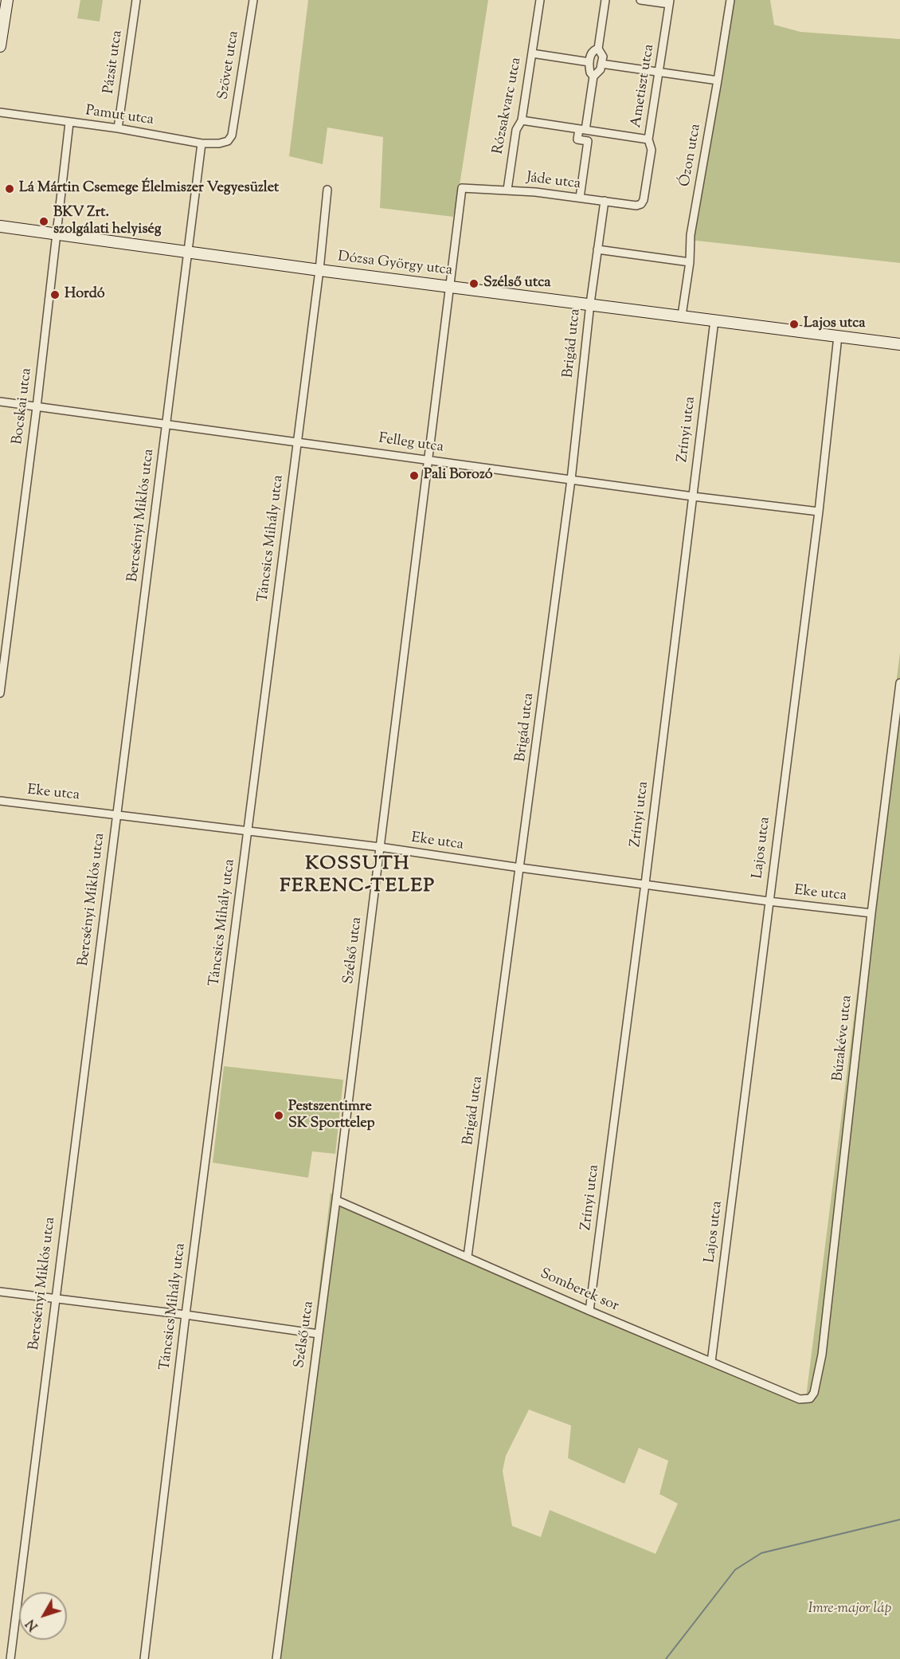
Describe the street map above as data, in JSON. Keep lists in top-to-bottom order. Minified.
{"streets":{"street":["Pázsit utca","Szövet utca","Ametiszt utca","Rózsakvarc utca","Pamut utca","Ózon utca","Jáde utca","Dózsa György utca","Brigád utca","Bocskai utca","Zrínyi utca","Felleg utca","Bercsényi Miklós utca","Táncsics Mihály utca","Eke utca","Lajos utca","Szélső utca","Búzakéve utca","Somberek sor"]},"crossings":[["Pázsit utca","Pamut utca"],["Szövet utca","Pamut utca"],["Ametiszt utca","Jáde utca"],["Rózsakvarc utca","Jáde utca"],["Pamut utca","Bocskai utca"],["Pamut utca","Bercsényi Miklós utca"],["Ózon utca","Dózsa György utca"],["Jáde utca","Brigád utca"],["Jáde utca","Szélső utca"],["Dózsa György utca","Brigád utca"],["Dózsa György utca","Bocskai utca"],["Dózsa György utca","Zrínyi utca"],["Dózsa György utca","Bercsényi Miklós utca"],["Dózsa György utca","Táncsics Mihály utca"],["Dózsa György utca","Lajos utca"],["Dózsa György utca","Szélső utca"],["Brigád utca","Felleg utca"],["Brigád utca","Eke utca"],["Brigád utca","Somberek sor"],["Bocskai utca","Felleg utca"],["Zrínyi utca","Felleg utca"],["Zrínyi utca","Eke utca"],["Zrínyi utca","Somberek sor"],["Felleg utca","Bercsényi Miklós utca"],["Felleg utca","Táncsics Mihály utca"],["Felleg utca","Lajos utca"],["Felleg utca","Szélső utca"],["Bercsényi Miklós utca","Eke utca"],["Táncsics Mihály utca","Eke utca"],["Eke utca","Lajos utca"],["Eke utca","Szélső utca"],["Eke utca","Búzakéve utca"],["Lajos utca","Somberek sor"],["Szélső utca","Somberek sor"],["Búzakéve utca","Somberek sor"]],"districts":["KOSSUTH FERENC-TELEP"],"parks":["Imre-major láp"],"places":["Lá Mártin Csemege Élelmiszer Vegyesüzlet","BKV Zrt. szolgálati helyiség","Szélső utca","Hordó","Lajos utca","Pali Borozó","Pestszentimre SK Sporttelep"],"north":"bottom left"}
